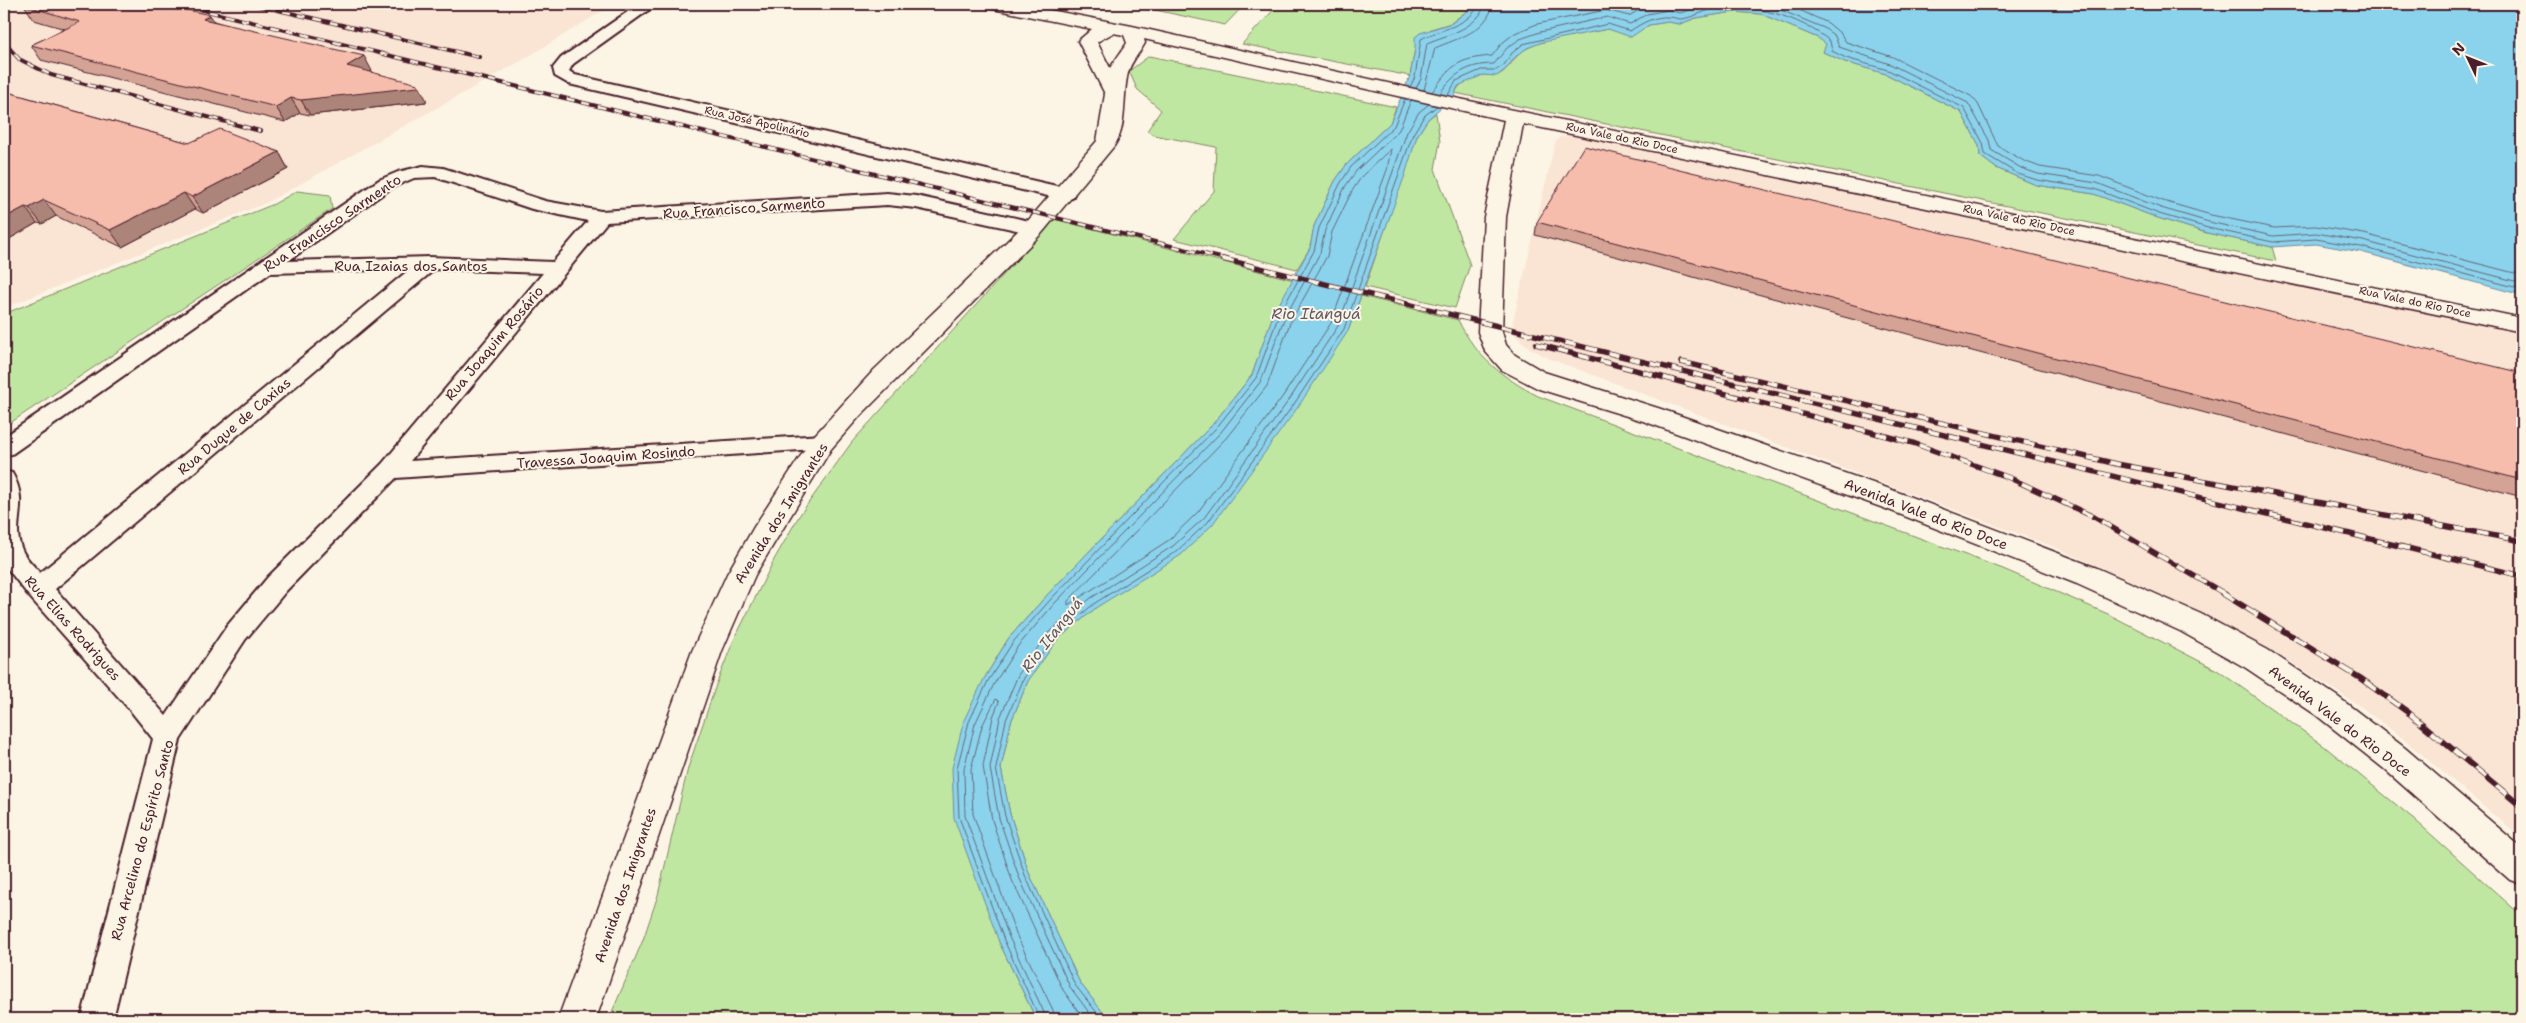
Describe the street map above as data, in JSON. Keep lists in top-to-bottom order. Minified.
{"streets":{"street":["Rua José Apolinário","Rua Vale do Rio Doce","Rua Francisco Sarmento","Rua Izaias dos Santos","Rua Joaquim Rosário","Rua Duque de Caxias","Travessa Joaquim Rosindo","Avenida dos Imigrantes","Avenida Vale do Rio Doce","Rua Elias Rodrigues","Rua Arcelino do Espírito Santo"]},"crossings":[["Rua José Apolinário","Avenida dos Imigrantes"],["Rua Vale do Rio Doce","Avenida dos Imigrantes"],["Rua Vale do Rio Doce","Avenida Vale do Rio Doce"],["Rua Francisco Sarmento","Rua Izaias dos Santos"],["Rua Francisco Sarmento","Rua Joaquim Rosário"],["Rua Francisco Sarmento","Avenida dos Imigrantes"],["Rua Izaias dos Santos","Rua Joaquim Rosário"],["Rua Izaias dos Santos","Rua Duque de Caxias"],["Rua Joaquim Rosário","Travessa Joaquim Rosindo"],["Rua Joaquim Rosário","Rua Arcelino do Espírito Santo"],["Rua Duque de Caxias","Rua Elias Rodrigues"],["Travessa Joaquim Rosindo","Avenida dos Imigrantes"],["Travessa Joaquim Rosindo","Rua Arcelino do Espírito Santo"],["Rua Elias Rodrigues","Rua Arcelino do Espírito Santo"]],"water":["Rio Itanguá"],"north":"top left"}
